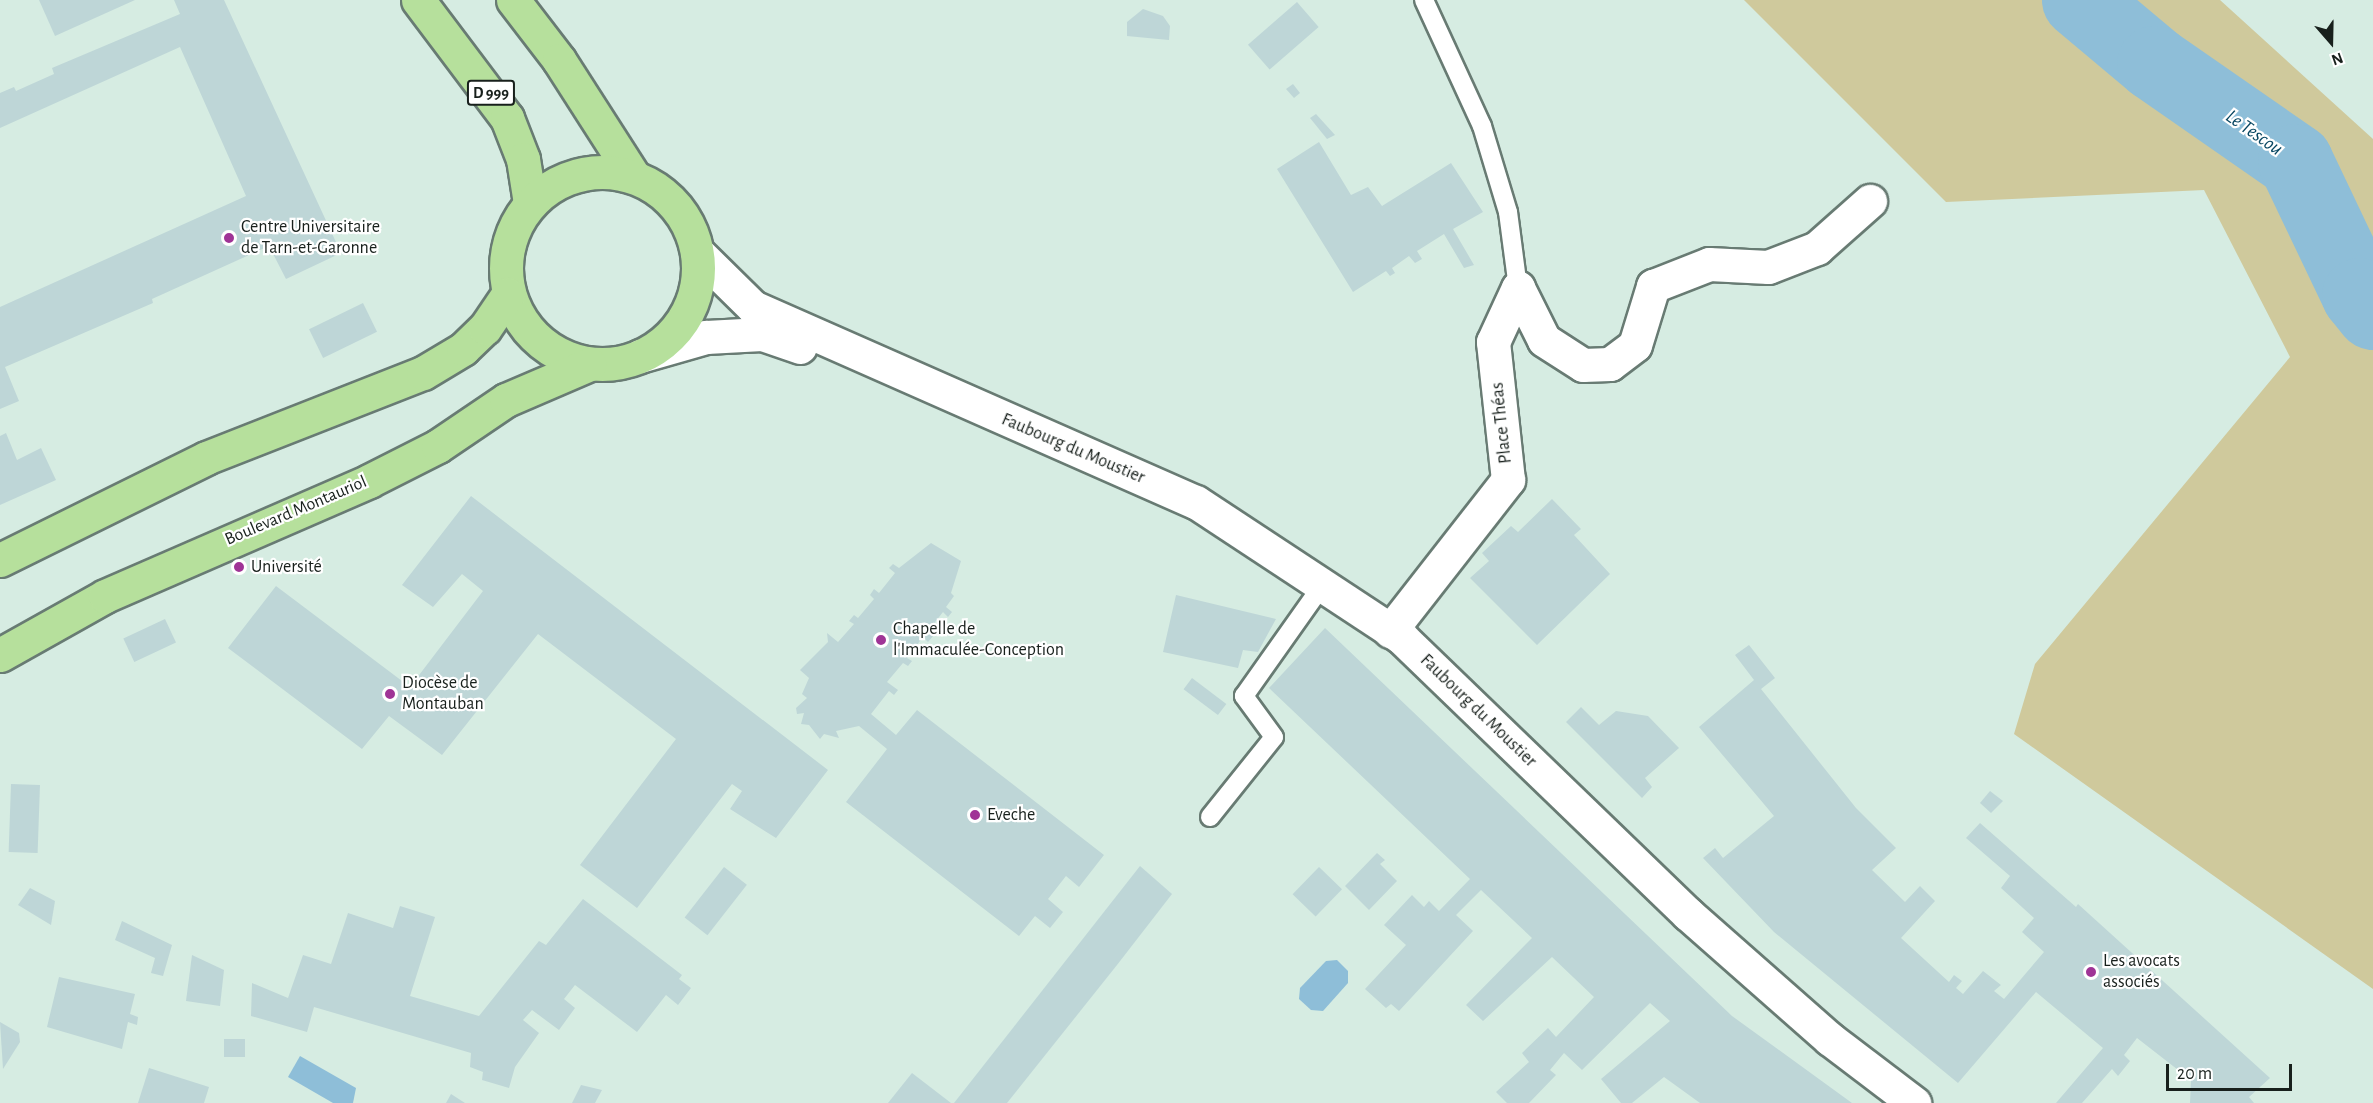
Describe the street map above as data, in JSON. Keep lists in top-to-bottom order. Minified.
{"streets":{"main road":["D 999","Place Théas","Faubourg du Moustier","Boulevard Montauriol"]},"crossings":[["D 999","Faubourg du Moustier"],["D 999","Boulevard Montauriol"],["Place Théas","Faubourg du Moustier"],["Faubourg du Moustier","Boulevard Montauriol"]],"water":["Le Tescou"],"places":["Centre Universitaire de Tarn-et-Garonne","Université","Chapelle de l'Immaculée-Conception","Diocèse de Montauban","Eveche","Les avocats associés"],"scale_bar":"20 m","north":"bottom"}
